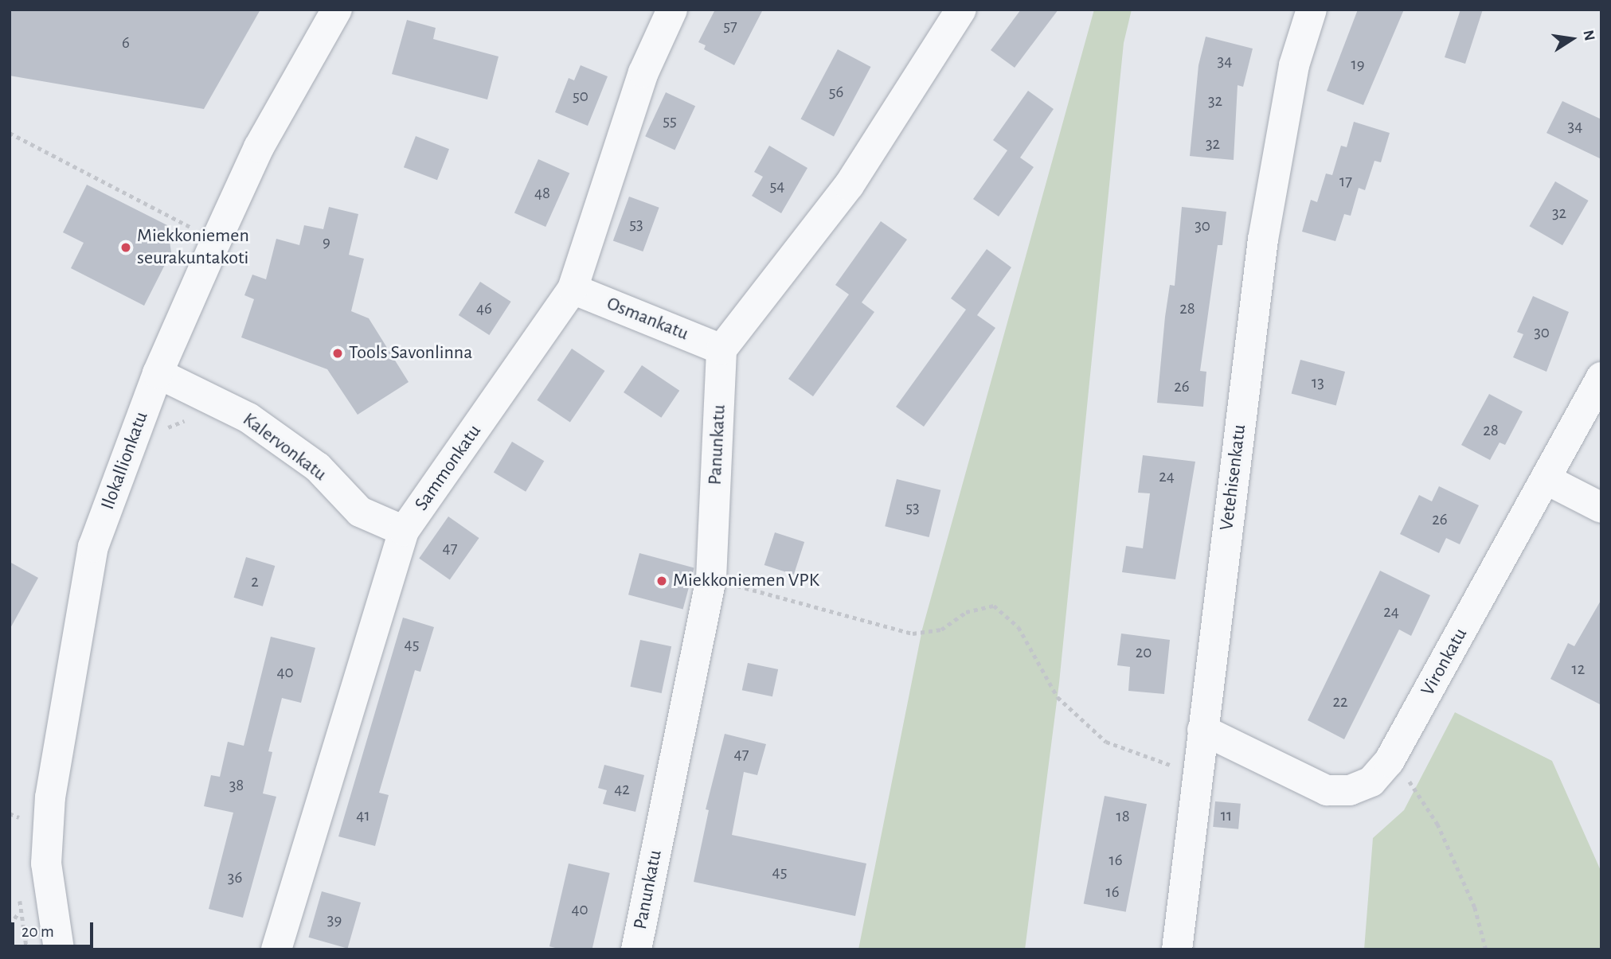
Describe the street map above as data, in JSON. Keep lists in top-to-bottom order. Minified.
{"streets":{"street":["Osmankatu","Panunkatu","Kalervonkatu","Ilokallionkatu","Sammonkatu","Vetehisenkatu","Vironkatu"]},"crossings":[["Osmankatu","Panunkatu"],["Osmankatu","Sammonkatu"],["Kalervonkatu","Ilokallionkatu"],["Kalervonkatu","Sammonkatu"],["Vetehisenkatu","Vironkatu"]],"places":["Miekkoniemen seurakuntakoti","Tools Savonlinna","Miekkoniemen VPK"],"house_numbers":["57","6","34","19","56","50","32","55","34","32","17","54","48","32","53","30","9","46","28","30","13","26","28","24","53","26","47","2","24","45","20","12","40","22","47","38","42","41","11","18","16","45","36","16","40","39"],"scale_bar":"20 m","north":"right"}
